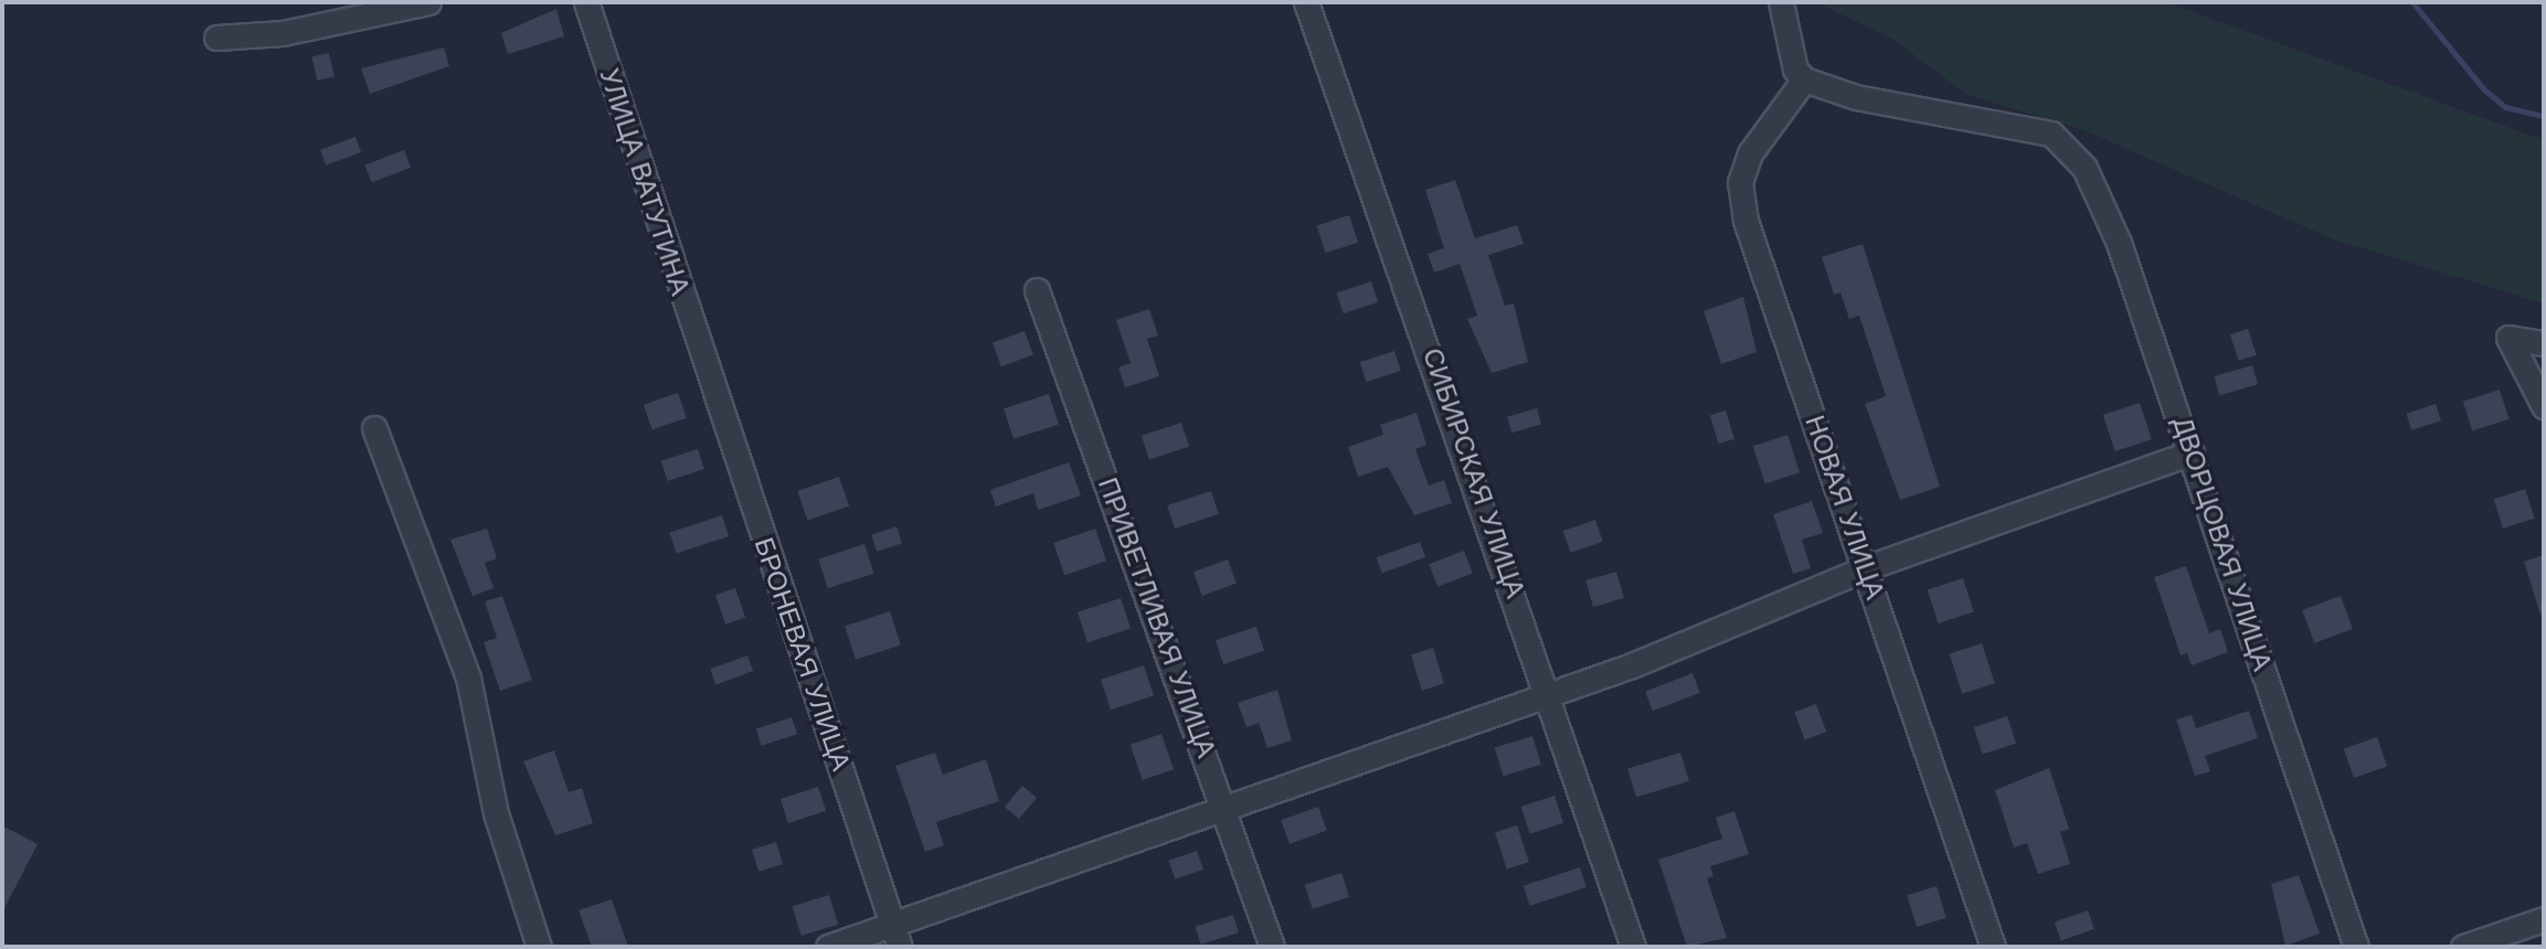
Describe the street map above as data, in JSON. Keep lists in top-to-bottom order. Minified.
{"streets":{"street":["УЛИЦА ВАТУТИНА","СИБИРСКАЯ УЛИЦА","НОВАЯ УЛИЦА","ДВОРЦОВАЯ УЛИЦА","ПРИВЕТЛИВАЯ УЛИЦА","БРОНЕВАЯ УЛИЦА"]},"crossings":[["УЛИЦА ВАТУТИНА","БРОНЕВАЯ УЛИЦА"],["НОВАЯ УЛИЦА","ДВОРЦОВАЯ УЛИЦА"]]}
